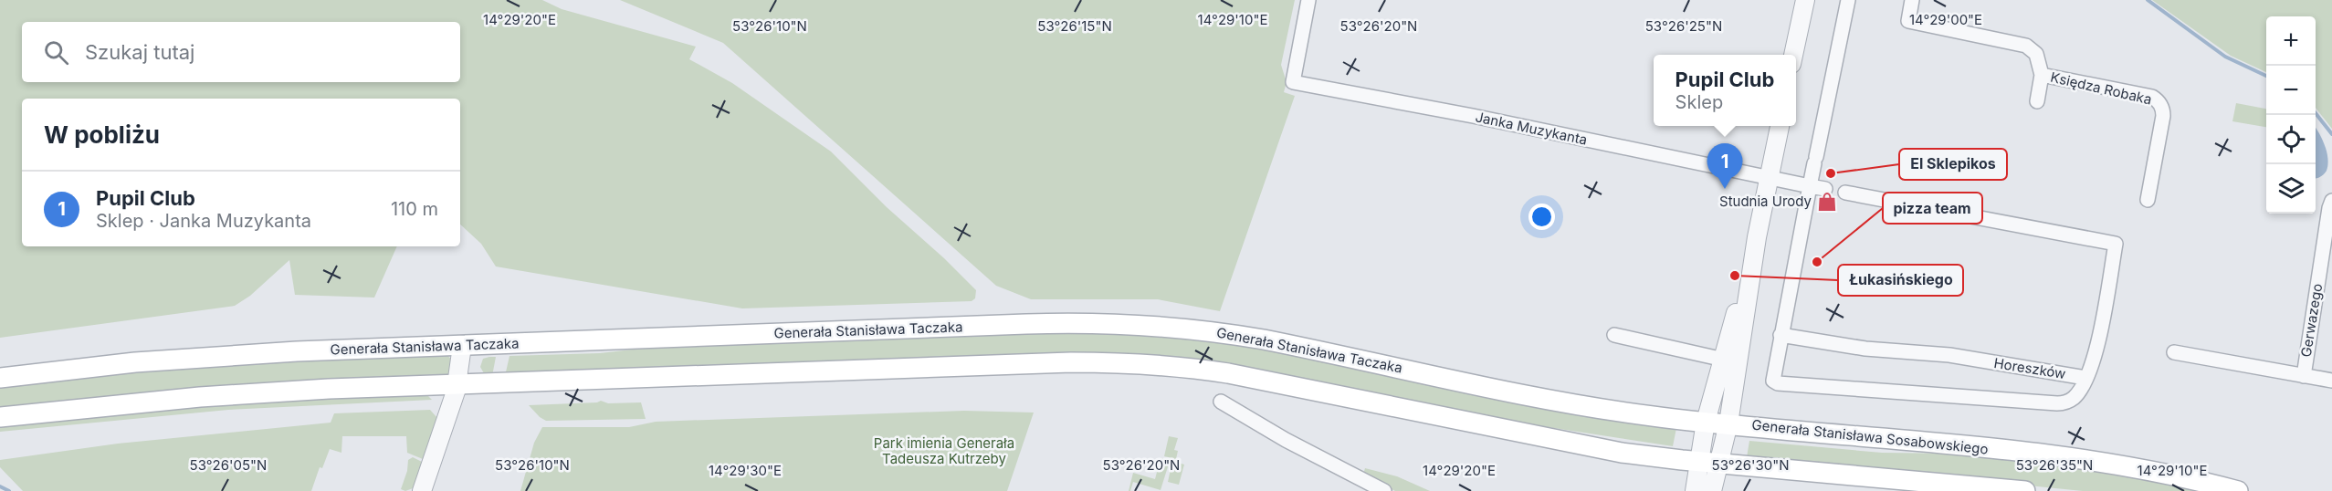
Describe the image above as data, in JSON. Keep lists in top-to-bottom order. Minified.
{"streets":{"main road":["Generała Stanisława Taczaka","Generała Stanisława Sosabowskiego"],"street":["Księdza Robaka","Janka Muzykanta","Gerwazego","Horeszków"]},"crossings":[["Generała Stanisława Taczaka","Generała Stanisława Sosabowskiego"]],"parks":["Park imienia Generała Tadeusza Kutrzeby"],"places":{"other":["El Sklepikos","pizza team","Łukasińskiego"],"shop":["Studnia Urody"]},"page":{"map_buttons":["+","−"],"search":"Szukaj tutaj","popup":["Pupil Club","Sklep"],"heading":"W pobliżu","pins":"1","list":[{"mark":"1","name":"Pupil Club","note":"Sklep · Janka Muzykanta","value":"110 m"}]},"coordinates":["14°29'20\"E","14°29'10\"E","14°29'00\"E","53°26'10\"N","53°26'15\"N","53°26'20\"N","53°26'25\"N","53°26'05\"N","53°26'30\"N","53°26'35\"N","14°29'30\"E"]}
